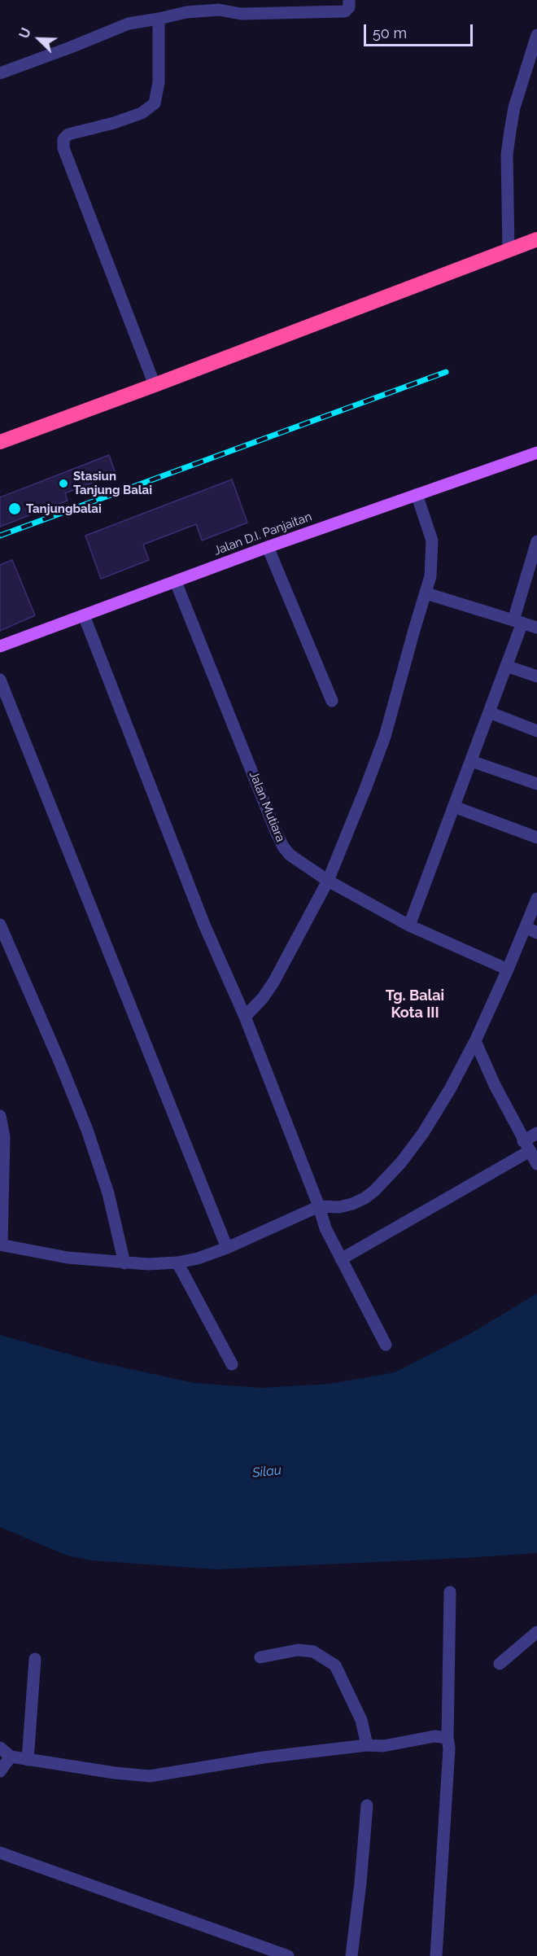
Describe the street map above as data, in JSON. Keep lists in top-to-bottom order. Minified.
{"streets":{"main road":["Jalan D.I. Panjaitan"],"street":["Jalan Mutiara"]},"crossings":[["Jalan D.I. Panjaitan","Jalan Mutiara"]],"districts":["Tg. Balai Kota III"],"water":["Silau"],"places":["Stasiun Tanjung Balai","Tanjungbalai"],"scale_bar":"50 m","north":"top left"}
